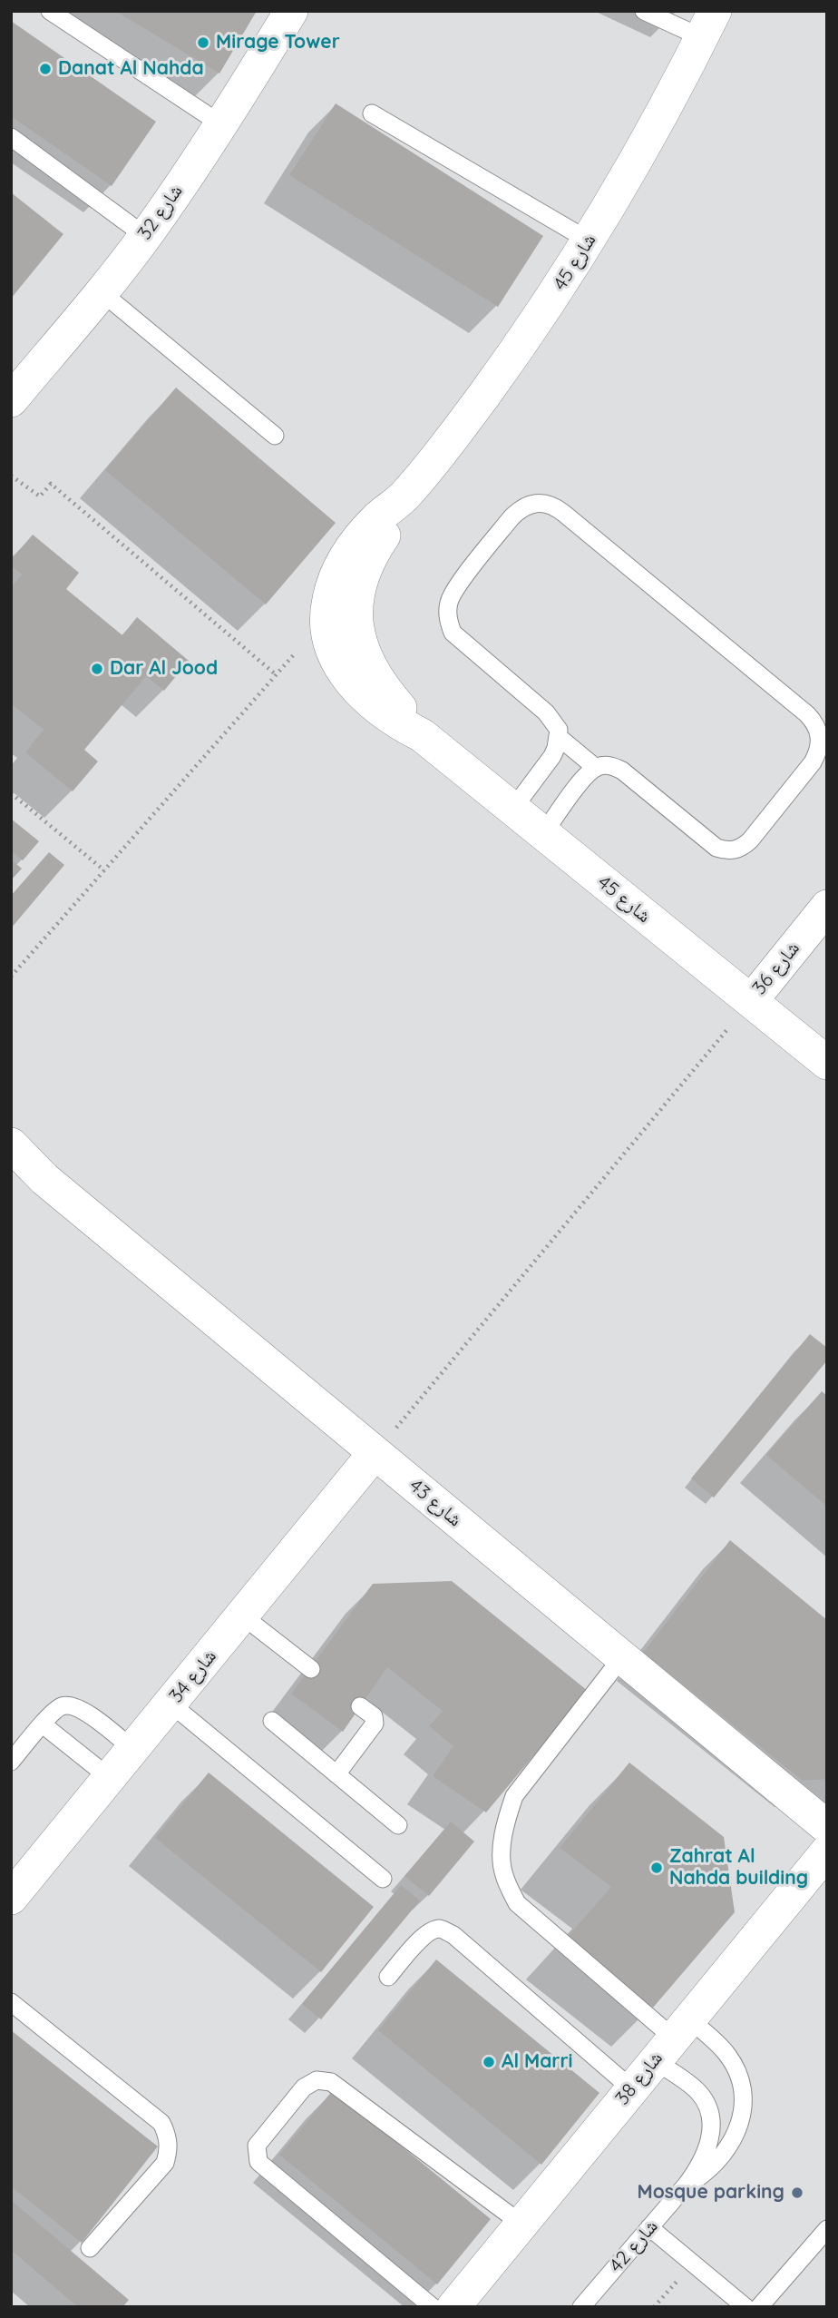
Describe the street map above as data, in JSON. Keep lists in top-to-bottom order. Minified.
{"streets":{"street":["شارع 32","شارع 45","شارع 36","شارع 43","شارع 34","شارع 38"],"lane":["شارع 42"]},"crossings":[["شارع 45","شارع 36"],["شارع 43","شارع 34"],["شارع 38","شارع 42"]],"places":["Mirage Tower","Danat Al Nahda","Dar Al Jood","Zahrat Al Nahda building","Al Marri","Mosque parking"]}
